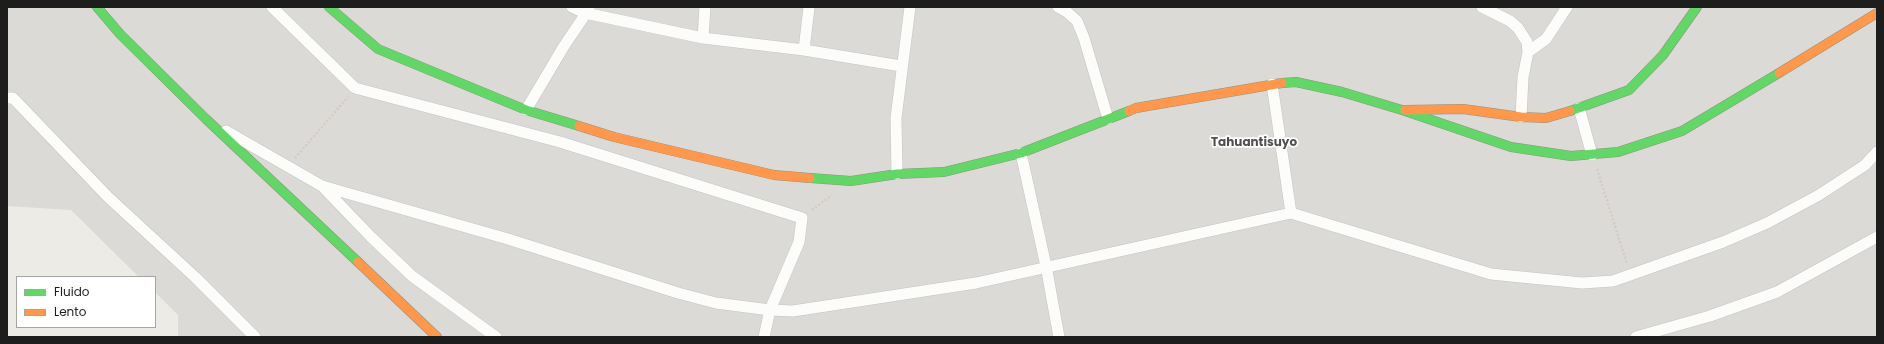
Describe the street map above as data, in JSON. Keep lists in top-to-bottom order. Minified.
{"districts":["Tahuantisuyo"],"legend":["Fluido","Lento"]}
